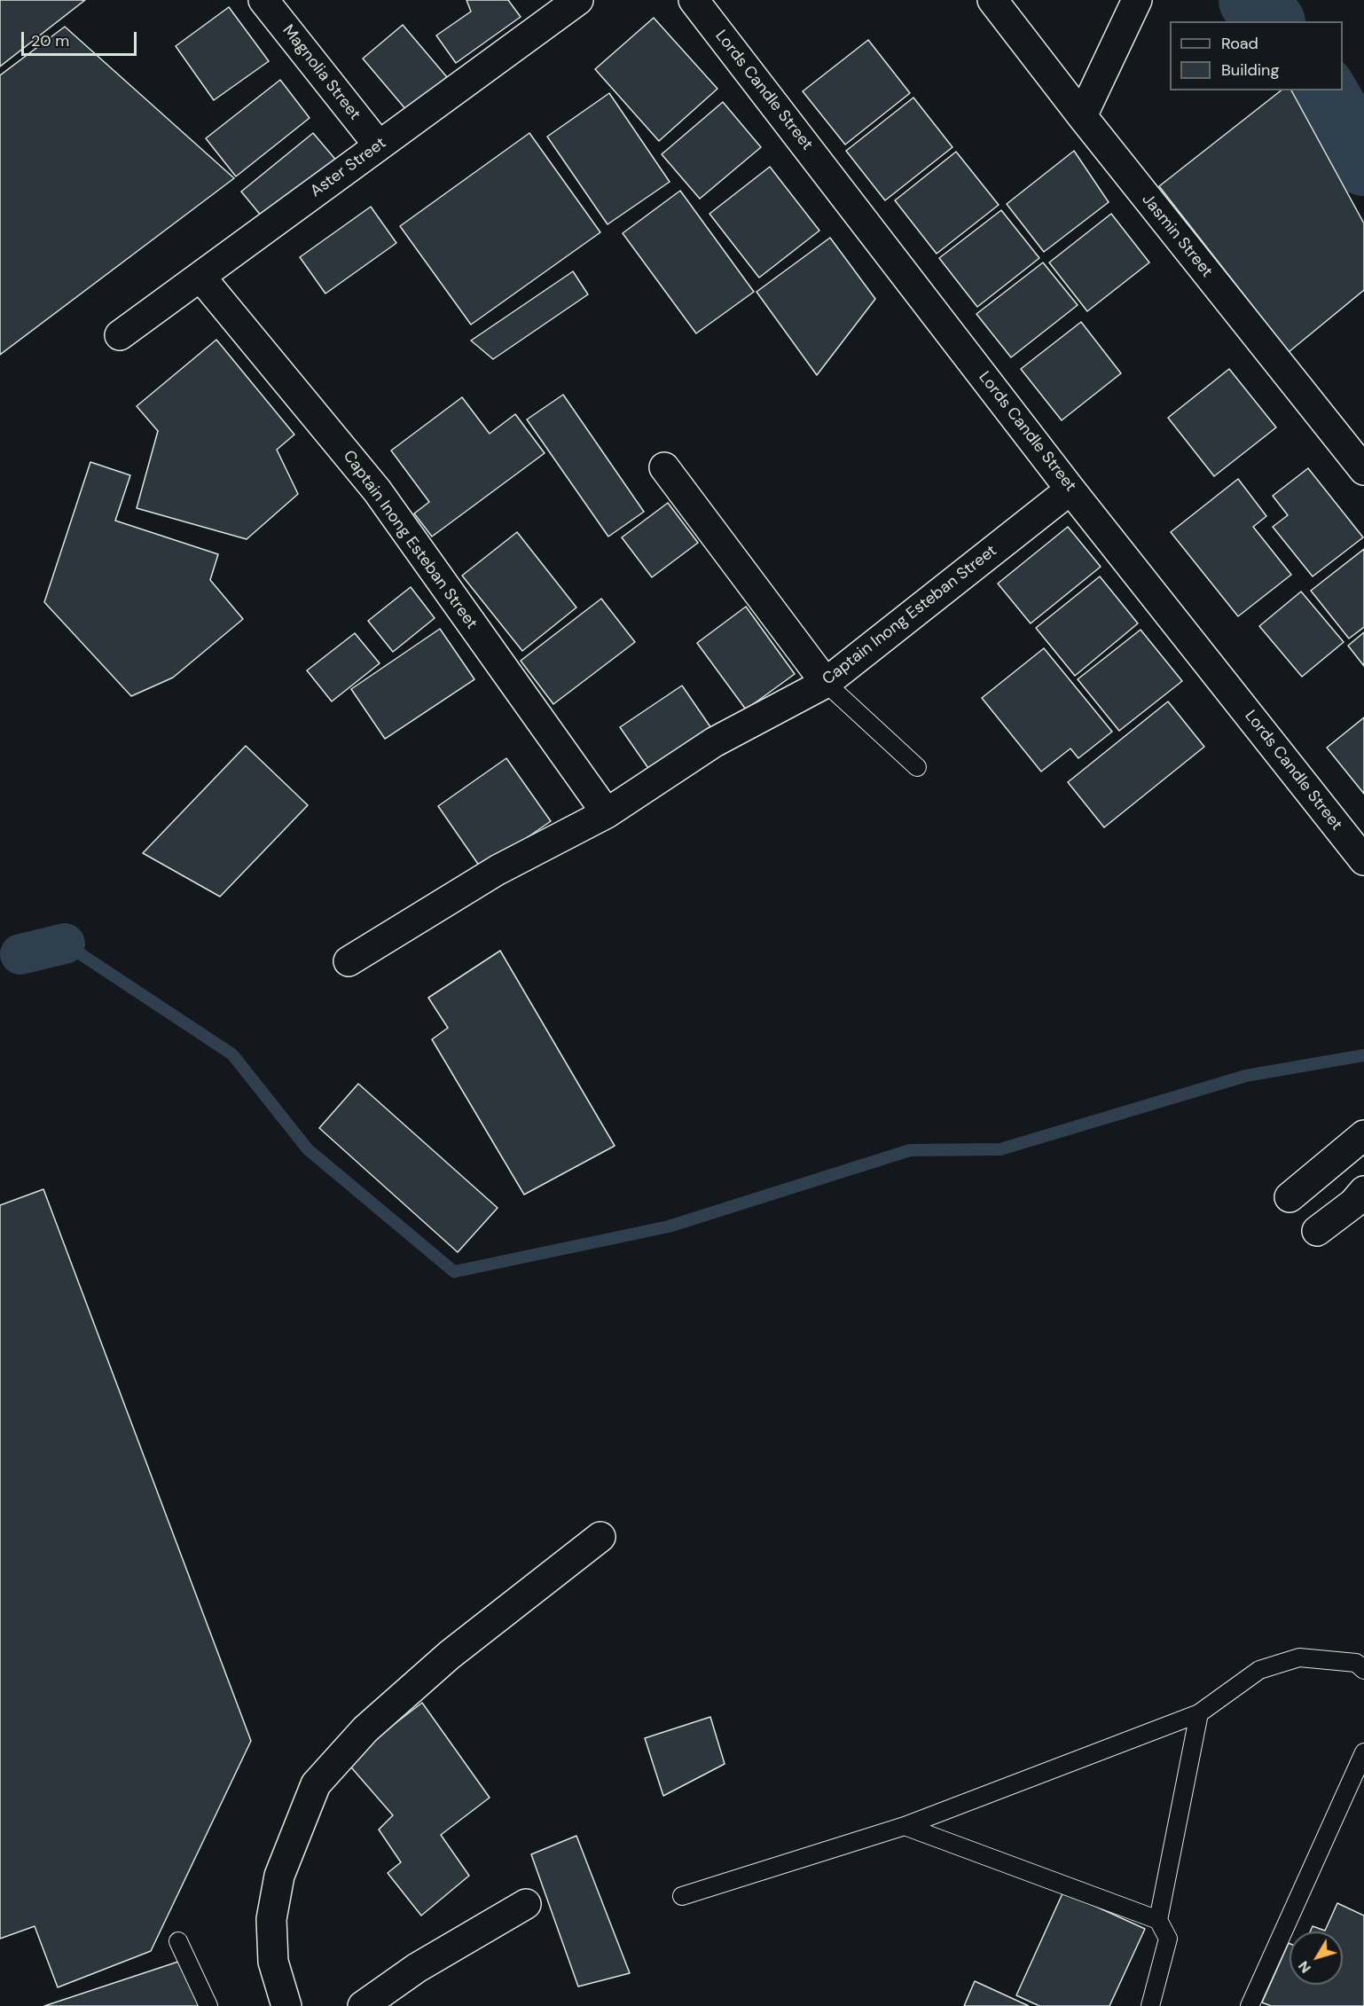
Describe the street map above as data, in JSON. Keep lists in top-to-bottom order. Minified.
{"streets":{"street":["Magnolia Street","Lords Candle Street","Aster Street","Jasmin Street","Captain Inong Esteban Street"]},"crossings":[["Magnolia Street","Aster Street"],["Lords Candle Street","Captain Inong Esteban Street"],["Aster Street","Captain Inong Esteban Street"]],"legend":["Road","Building"],"scale_bar":"20 m","north":"bottom left"}
